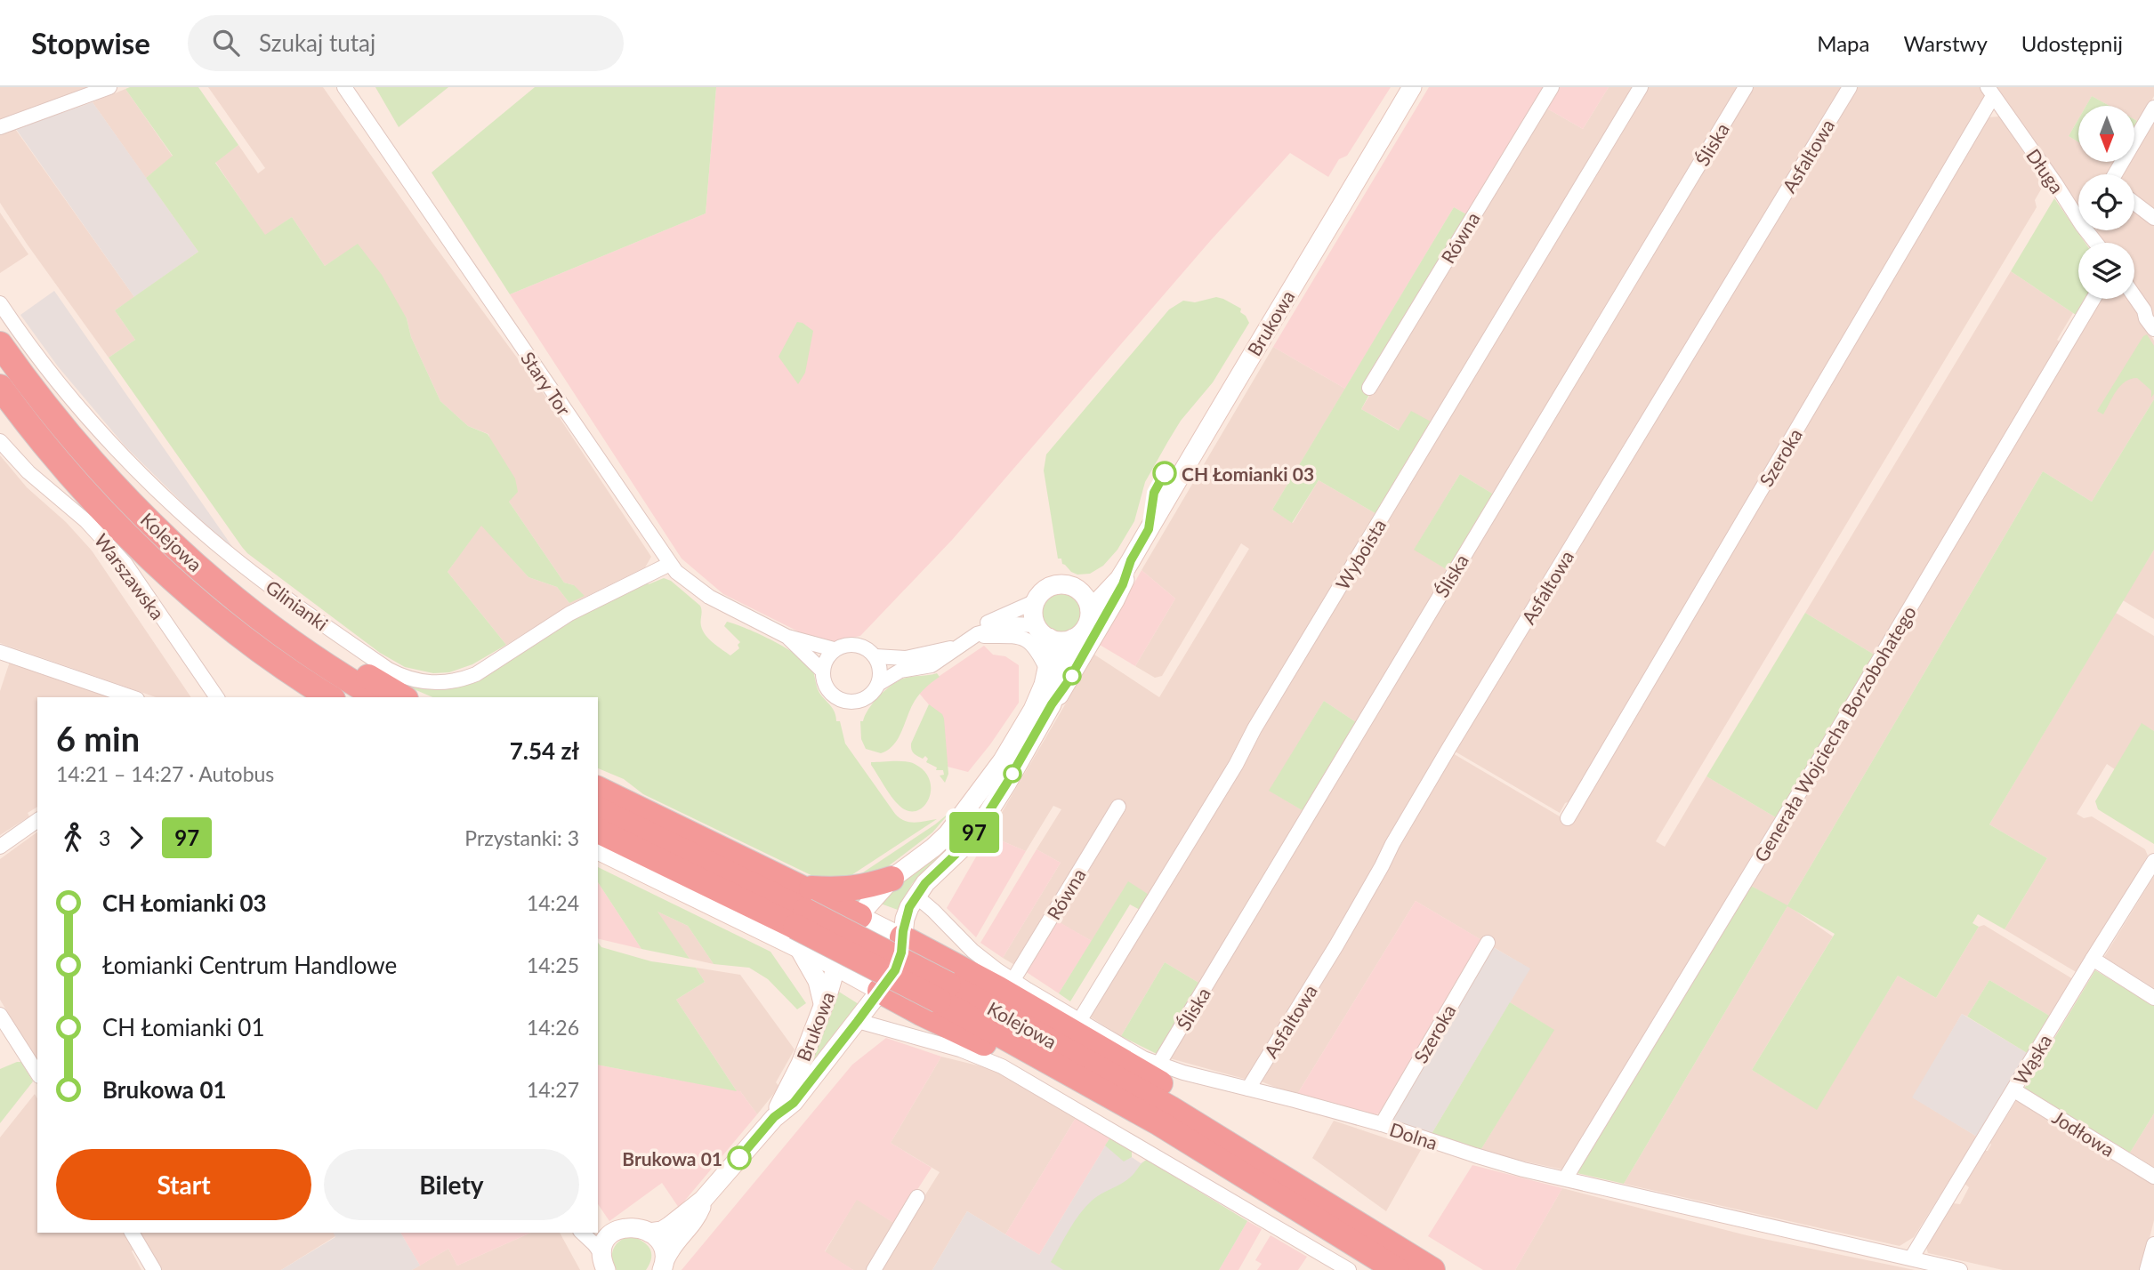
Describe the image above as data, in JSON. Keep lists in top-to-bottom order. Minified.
{"streets":{"highway":["Kolejowa"],"street":["Śliska","Asfaltowa","Długa","Równa","Brukowa","Stary Tor","Szeroka","Wyboista","Warszawska","Glinianki","Generała Wojciecha Borzobohatego","Wąska","Jodłowa","Dolna"]},"crossings":[["Śliska","Dolna"],["Asfaltowa","Dolna"],["Długa","Szeroka"],["Równa","Dolna"],["Stary Tor","Glinianki"],["Szeroka","Dolna"],["Wyboista","Dolna"],["Generała Wojciecha Borzobohatego","Dolna"],["Wąska","Jodłowa"],["Wąska","Dolna"]],"places":["CH Łomianki 03","Brukowa 01"],"lines":["bus line 97"],"north":"bottom","page":{"header":"Stopwise","search":"Szukaj tutaj","nav":["Mapa","Warstwy","Udostępnij"],"on_map":"97","heading":["6 min","14:21 – 14:27 · Autobus","7.54 zł"],"legs":["3","97","Przystanki: 3"],"list":[{"name":"CH Łomianki 03","value":"14:24"},{"name":"Łomianki Centrum Handlowe","value":"14:25"},{"name":"CH Łomianki 01","value":"14:26"},{"name":"Brukowa 01","value":"14:27"}],"buttons":["Start","Bilety"]}}
